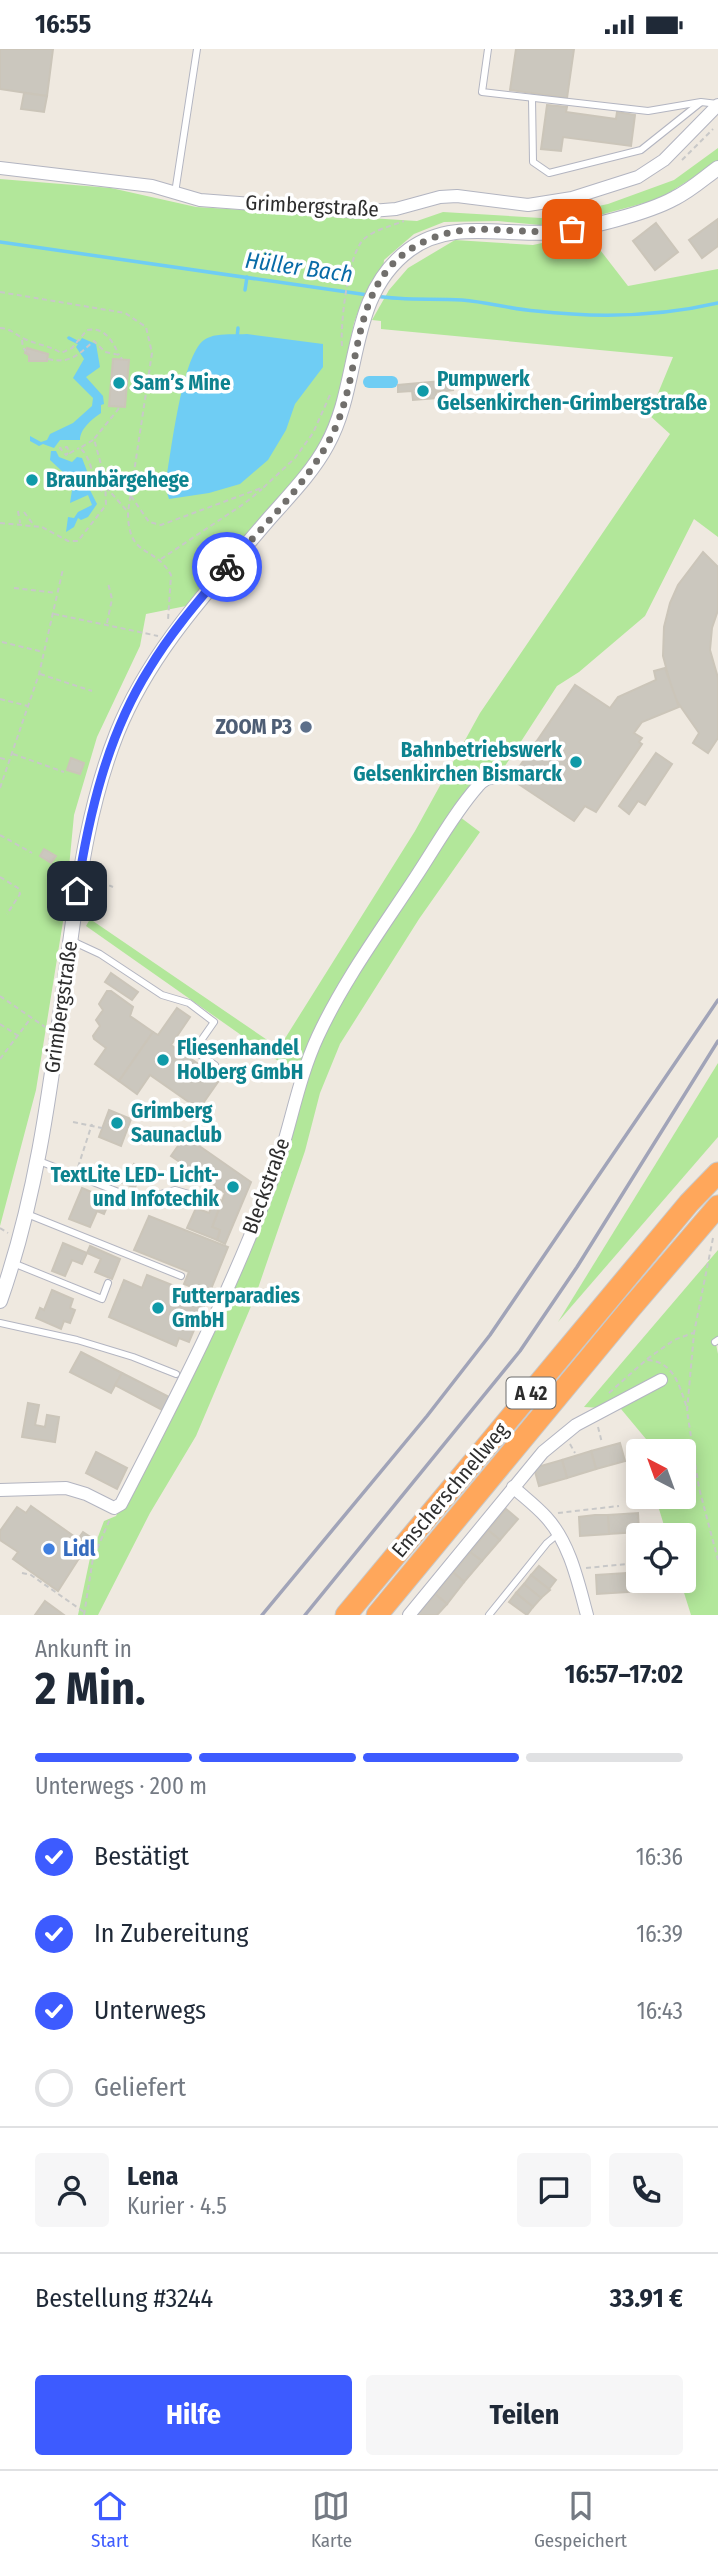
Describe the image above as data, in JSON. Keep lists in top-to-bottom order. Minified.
{"streets":{"highway":["A 42","Emscherschnellweg"],"street":["Grimbergstraße","Bleckstraße"]},"water":["Hüller Bach"],"places":["Sam’s Mine","Pumpwerk Gelsenkirchen-Grimbergstraße","Braunbärgehege","ZOOM P3","Bahnbetriebswerk Gelsenkirchen Bismarck","Fliesenhandel Holberg GmbH","Grimberg Saunaclub","TextLite LED- Licht- und Infotechik","Futterparadies GmbH","Lidl"],"north":"top left","page":{"status":"16:55","heading":["2 Min.","Ankunft in","16:57–17:02"],"panel":["Lena","Kurier · 4.5","Bestellung #3244","33.91 €"],"bar":"Unterwegs · 200 m","list":[["Bestätigt","16:36"],["In Zubereitung","16:39"],["Unterwegs","16:43"],"Geliefert"],"buttons":["Hilfe","Teilen"],"tabs":["Start","Karte","Gespeichert"]}}
